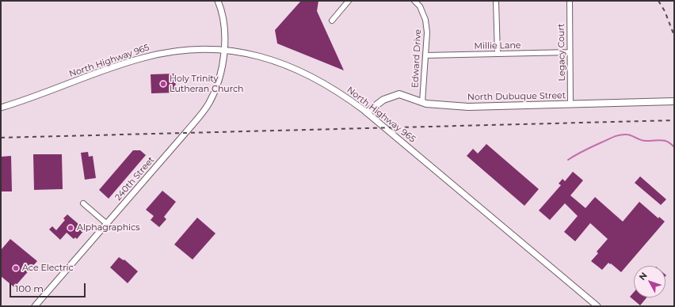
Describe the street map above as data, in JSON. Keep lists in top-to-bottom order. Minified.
{"streets":{"main road":["North Dubuque Street"],"street":["Millie Lane","Legacy Court","Edward Drive","North Highway 965","240th Street"]},"crossings":[["Millie Lane","Legacy Court"],["Millie Lane","Edward Drive"],["Legacy Court","North Dubuque Street"],["Edward Drive","North Dubuque Street"],["North Highway 965","North Dubuque Street"],["North Highway 965","240th Street"]],"places":["Holy Trinity Lutheran Church","Alphagraphics","Ace Electric"],"scale_bar":"100 m","north":"top left"}
